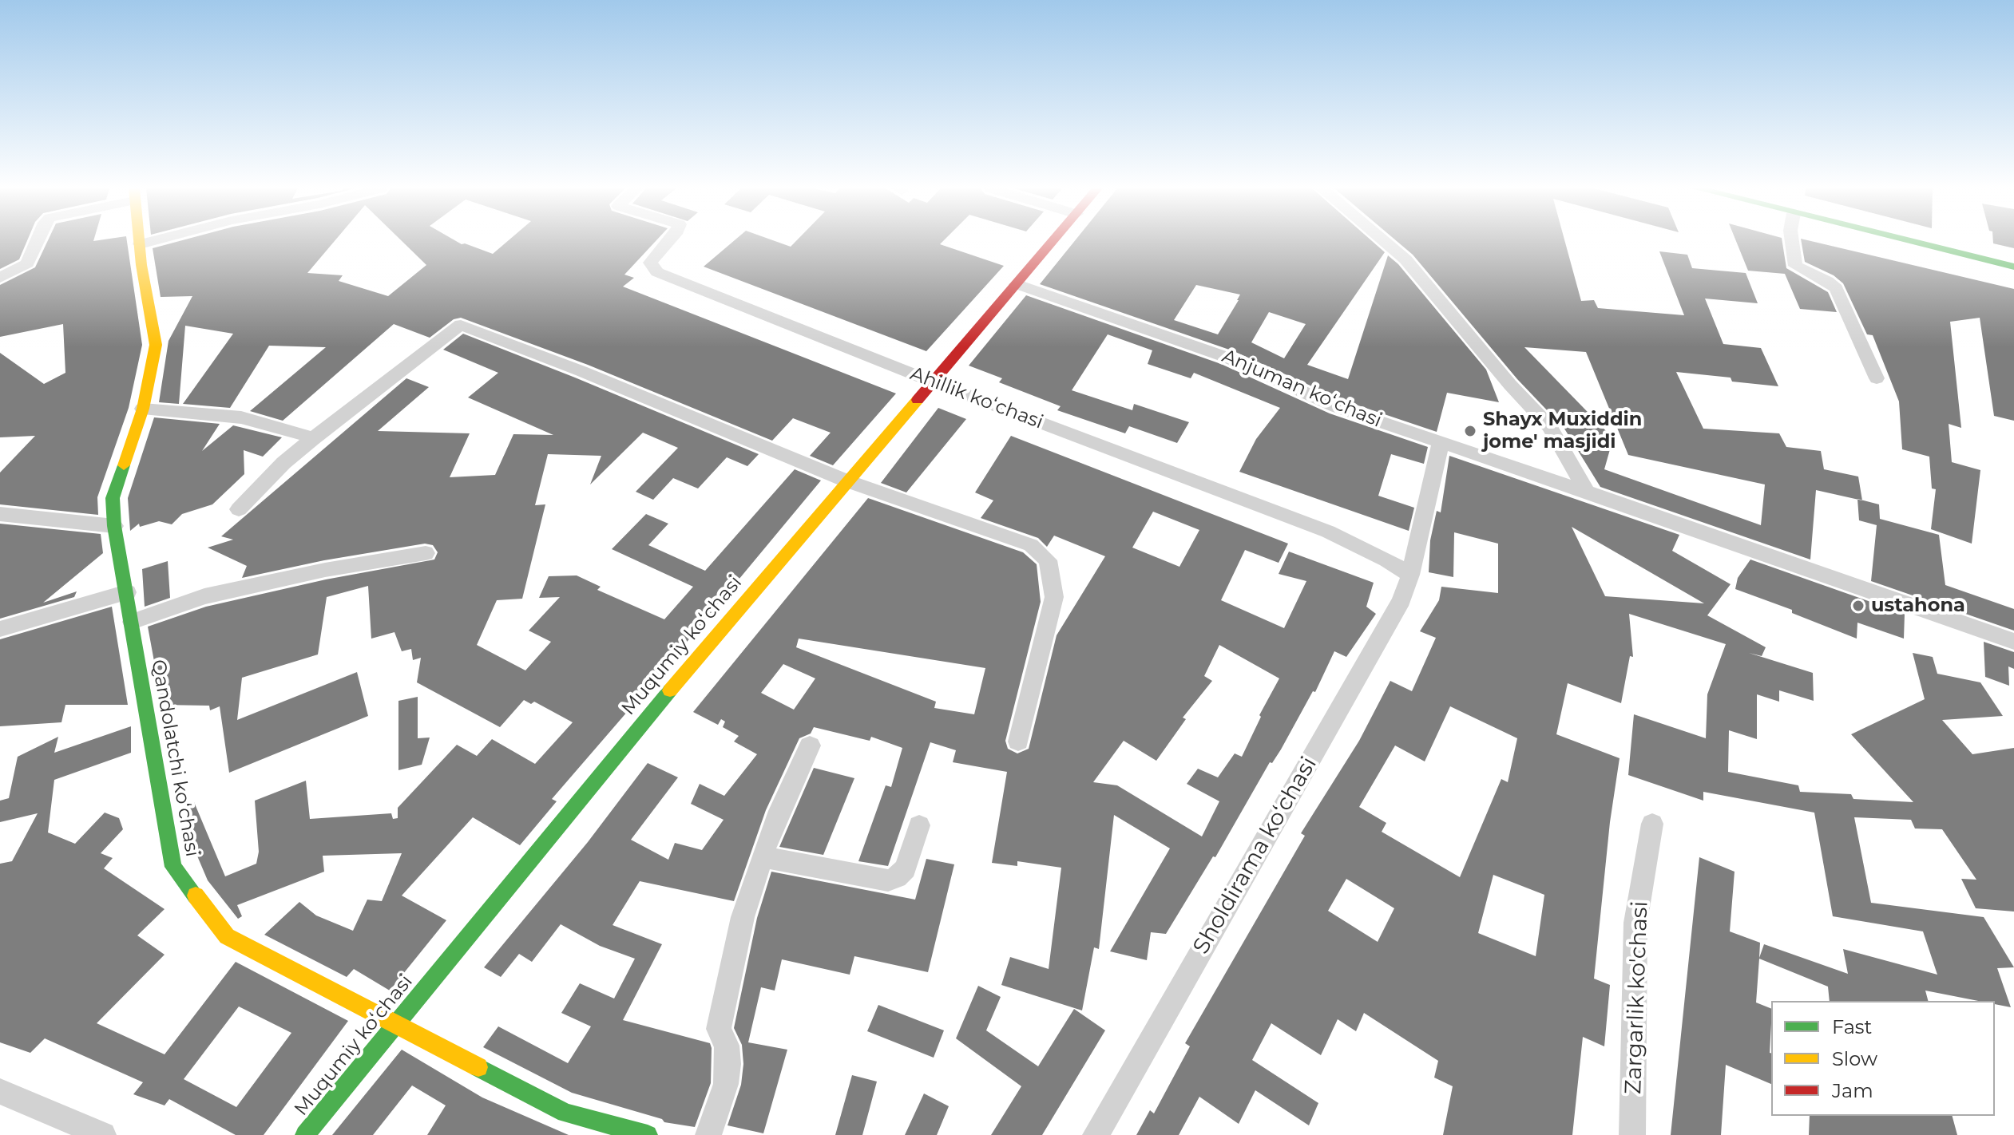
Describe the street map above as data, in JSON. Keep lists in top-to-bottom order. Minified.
{"streets":{"street":["Anjuman koʻchasi","Ahillik koʻchasi","Muqumiy koʻchasi","Qandolatchi koʻchasi","Sholdirama ko‘chasi","Zargarlik ko'chasi"]},"crossings":[["Anjuman koʻchasi","Muqumiy koʻchasi"],["Anjuman koʻchasi","Sholdirama ko‘chasi"],["Ahillik koʻchasi","Muqumiy koʻchasi"],["Ahillik koʻchasi","Sholdirama ko‘chasi"],["Muqumiy koʻchasi","Qandolatchi koʻchasi"]],"places":["Shayx Muxiddin jome' masjidi","ustahona"],"legend":["Fast","Slow","Jam"]}
